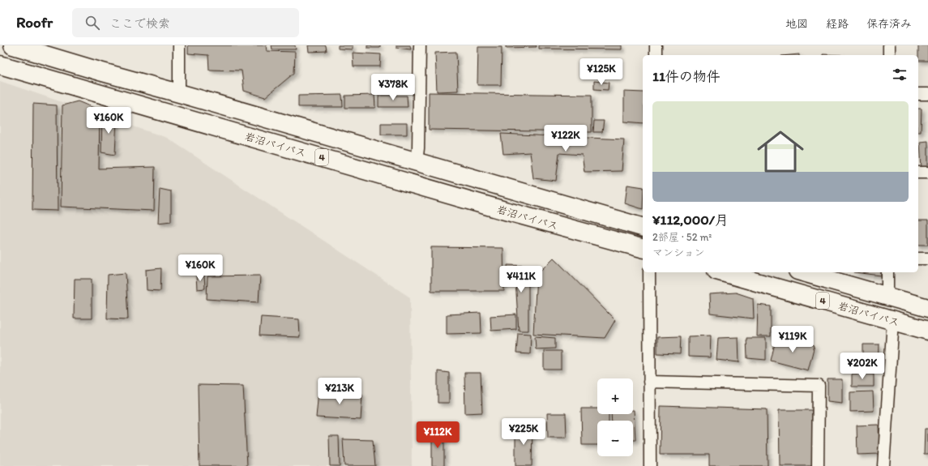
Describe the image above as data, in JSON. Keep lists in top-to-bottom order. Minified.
{"streets":{"highway":["岩沼バイパス","4"]},"page":{"header":"Roofr","search":"ここで検索","nav":["地図","経路","保存済み"],"heading":"11件の物件","price":["¥125K","¥378K","¥160K","¥122K","¥160K","¥411K","¥119K","¥202K","¥213K","¥225K","¥112K"],"list":[{"name":"¥112,000/月","note":"2部屋 · 52 m² · マンション"}],"map_buttons":["+","−"]}}
